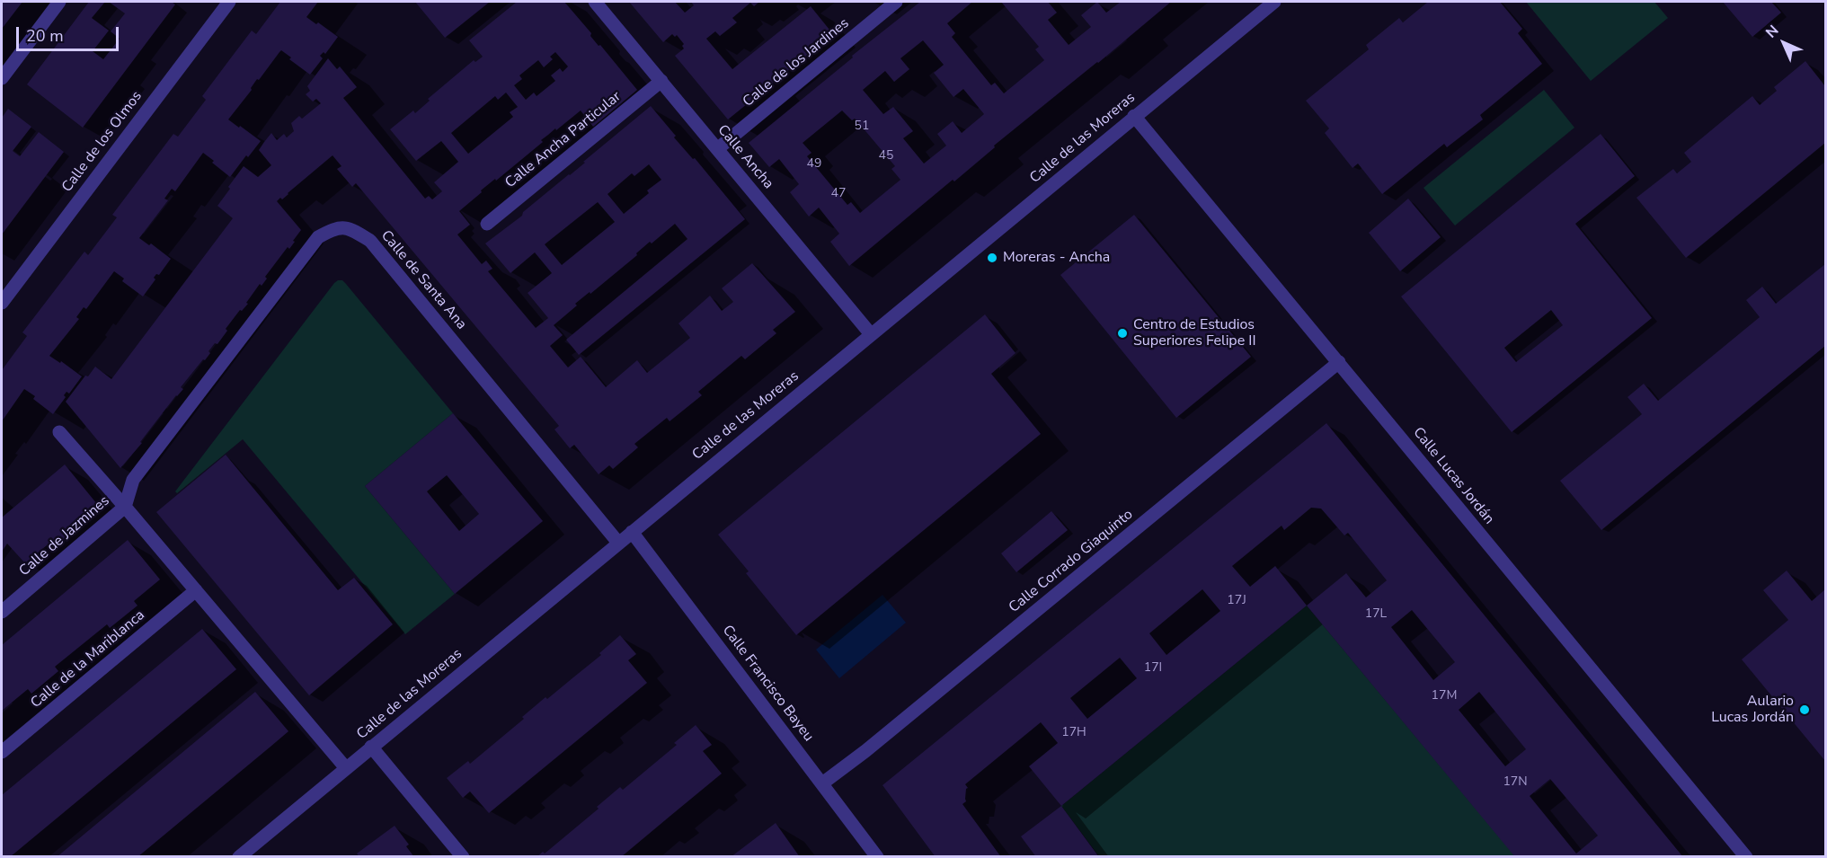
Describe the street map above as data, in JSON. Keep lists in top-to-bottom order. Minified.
{"streets":{"street":["Calle de los Jardines","Calle de las Moreras","Calle Ancha Particular","Calle de los Olmos","Calle Ancha","Calle de Santa Ana","Calle Lucas Jordán","Calle de Jazmines","Calle Corrado Giaquinto","Calle de la Mariblanca","Calle Francisco Bayeu"]},"crossings":[["Calle de los Jardines","Calle Ancha"],["Calle de las Moreras","Calle Ancha"],["Calle de las Moreras","Calle de Santa Ana"],["Calle de las Moreras","Calle Lucas Jordán"],["Calle de las Moreras","Calle Francisco Bayeu"],["Calle Ancha Particular","Calle Ancha"],["Calle de Santa Ana","Calle de Jazmines"],["Calle Lucas Jordán","Calle Corrado Giaquinto"],["Calle Corrado Giaquinto","Calle Francisco Bayeu"]],"places":["Moreras - Ancha","Centro de Estudios Superiores Felipe II","Aulario Lucas Jordán"],"house_numbers":["51","45","49","47","17J","17L","17I","17M","17H","17N"],"scale_bar":"20 m","north":"top left"}
